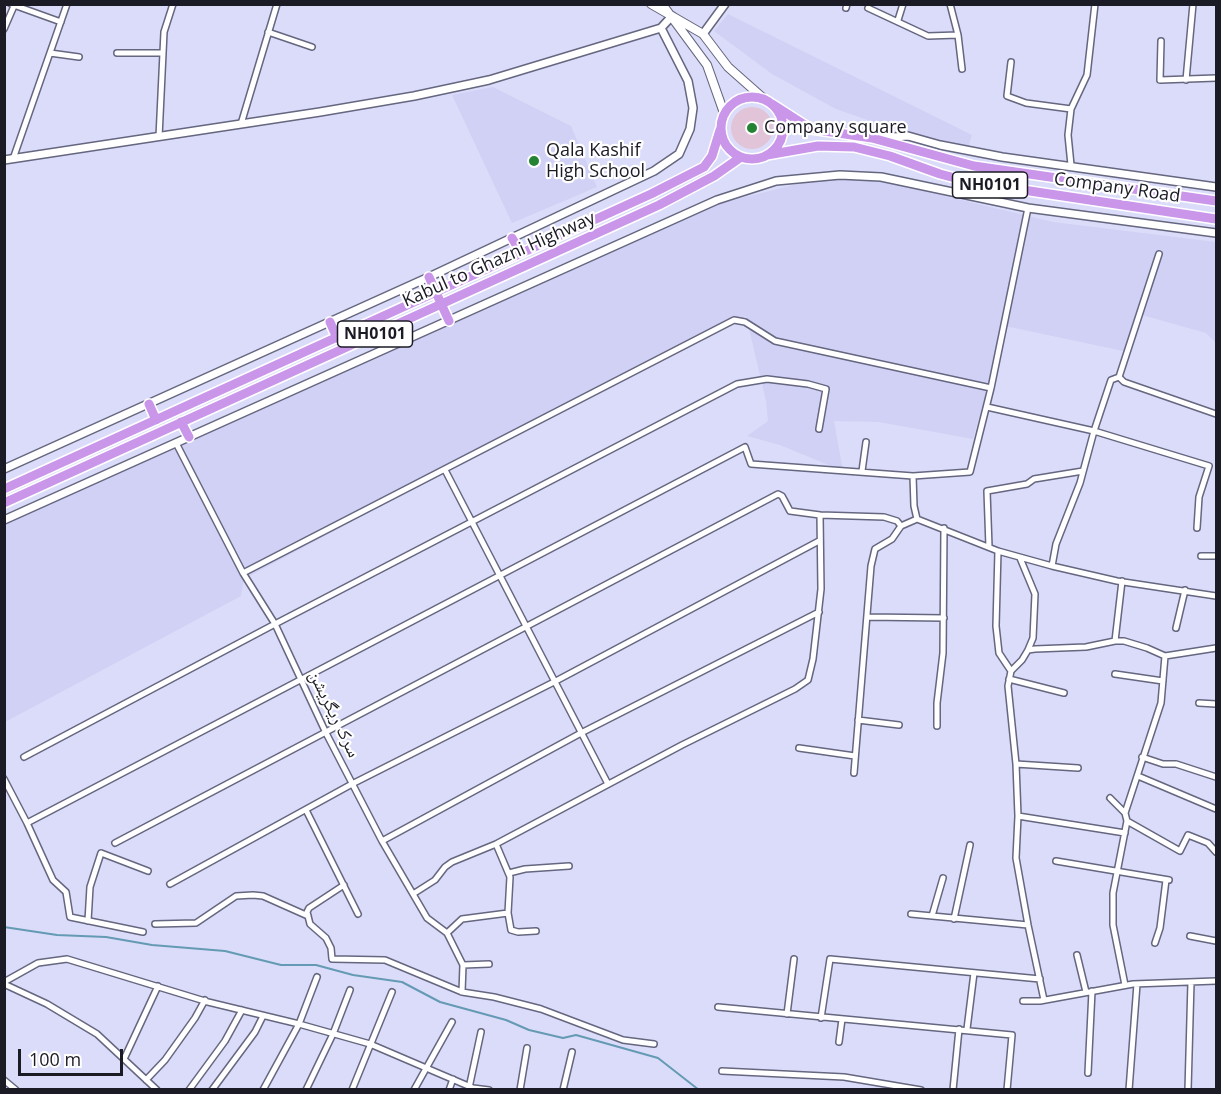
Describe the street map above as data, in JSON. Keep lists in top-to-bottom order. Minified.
{"streets":{"highway":["NH0101","Company Road","Kabul to Ghazni Highway"],"street":["سرک ریگریشن"]},"crossings":[["NH0101","Company Road"],["NH0101","Kabul to Ghazni Highway"],["Company Road","Kabul to Ghazni Highway"]],"places":["Company square","Qala Kashif High School"],"scale_bar":"100 m"}
